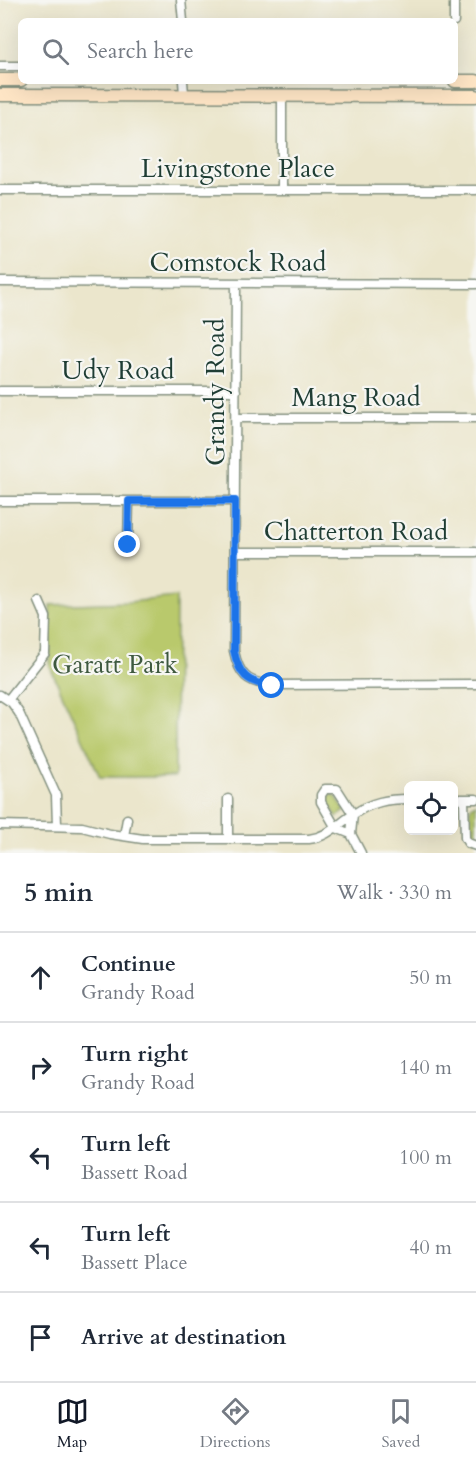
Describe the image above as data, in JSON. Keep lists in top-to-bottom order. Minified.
{"streets":{"street":["Livingstone Place","Comstock Road","Udy Road","Grandy Road","Mang Road","Chatterton Road"]},"crossings":[["Comstock Road","Grandy Road"],["Udy Road","Grandy Road"],["Grandy Road","Mang Road"],["Grandy Road","Chatterton Road"]],"parks":["Garatt Park"],"page":{"search":"Search here","heading":["5 min","Walk · 330 m"],"list":[["Continue","Grandy Road","50 m"],["Turn right","Grandy Road","140 m"],["Turn left","Bassett Road","100 m"],["Turn left","Bassett Place","40 m"],"Arrive at destination"],"nav":["Map","Directions","Saved"]}}
